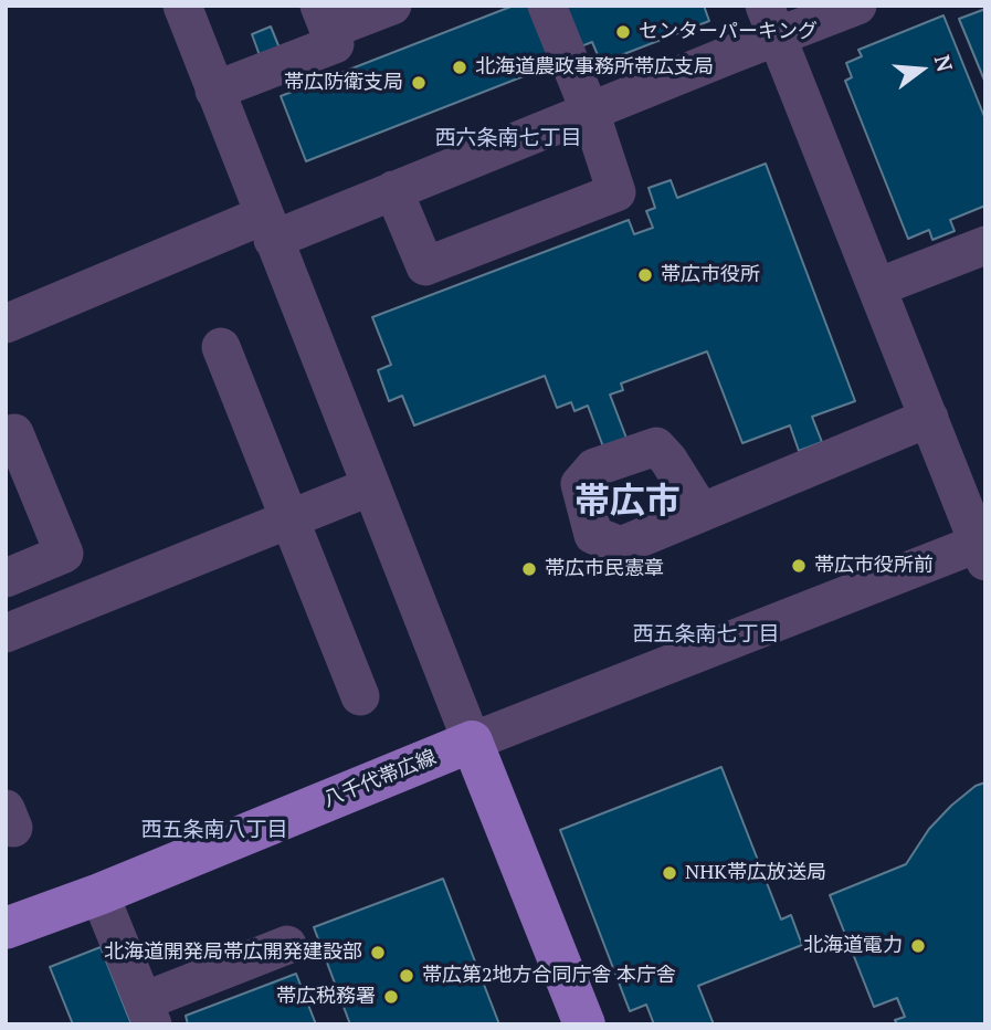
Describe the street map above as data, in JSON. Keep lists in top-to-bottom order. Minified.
{"streets":{"main road":["八千代帯広線"]},"districts":["西六条南七丁目","帯広市","西五条南七丁目","西五条南八丁目"],"places":["センターパーキング","北海道農政事務所帯広支局","帯広防衛支局","帯広市役所","帯広市役所前","帯広市民憲章","NHK帯広放送局","北海道電力","北海道開発局帯広開発建設部","帯広第2地方合同庁舎 本庁舎","帯広税務署"],"north":"right"}
